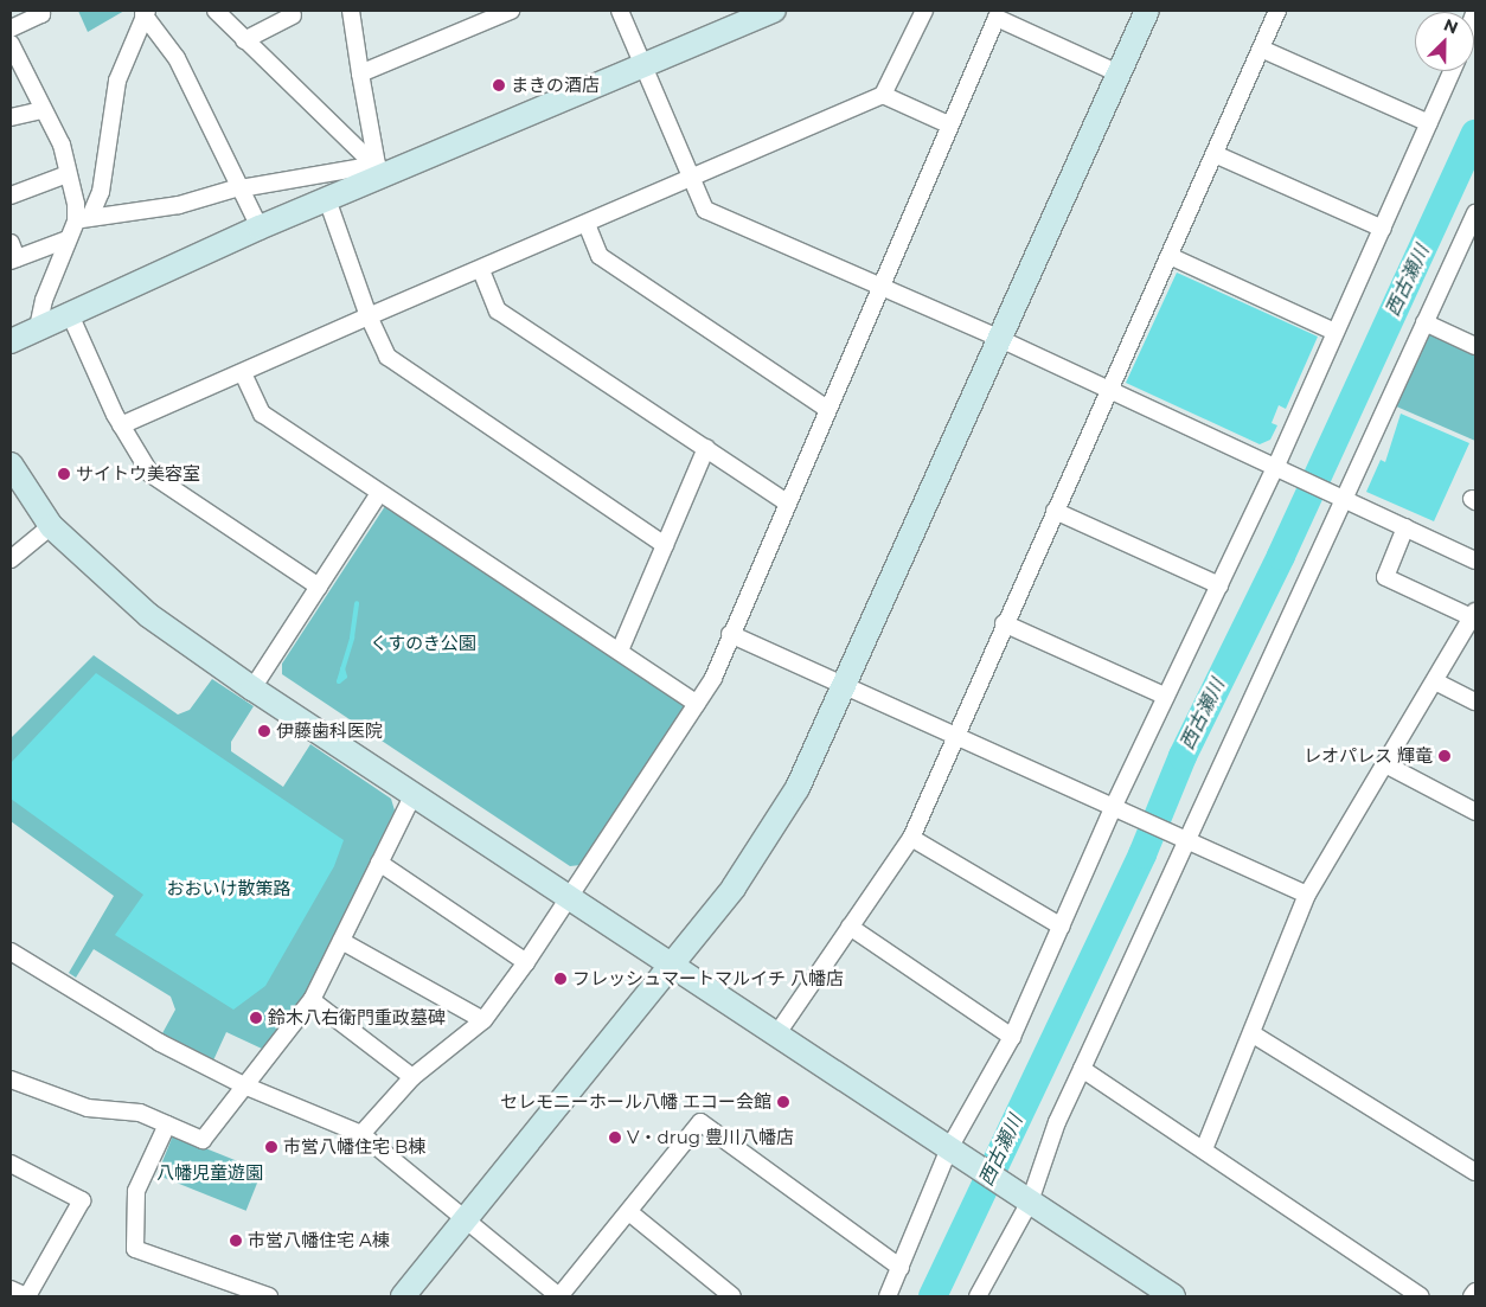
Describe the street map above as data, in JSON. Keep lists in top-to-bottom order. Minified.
{"water":["西古瀬川"],"parks":["くすのき公園","おおいけ散策路","八幡児童遊園"],"places":["まきの酒店","サイトウ美容室","伊藤歯科医院","レオパレス 輝竜","フレッシュマートマルイチ 八幡店","鈴木八右衛門重政墓碑","セレモニーホール八幡 エコー会館","V・drug 豊川八幡店","市営八幡住宅 B棟","市営八幡住宅 A棟"],"north":"top right"}
